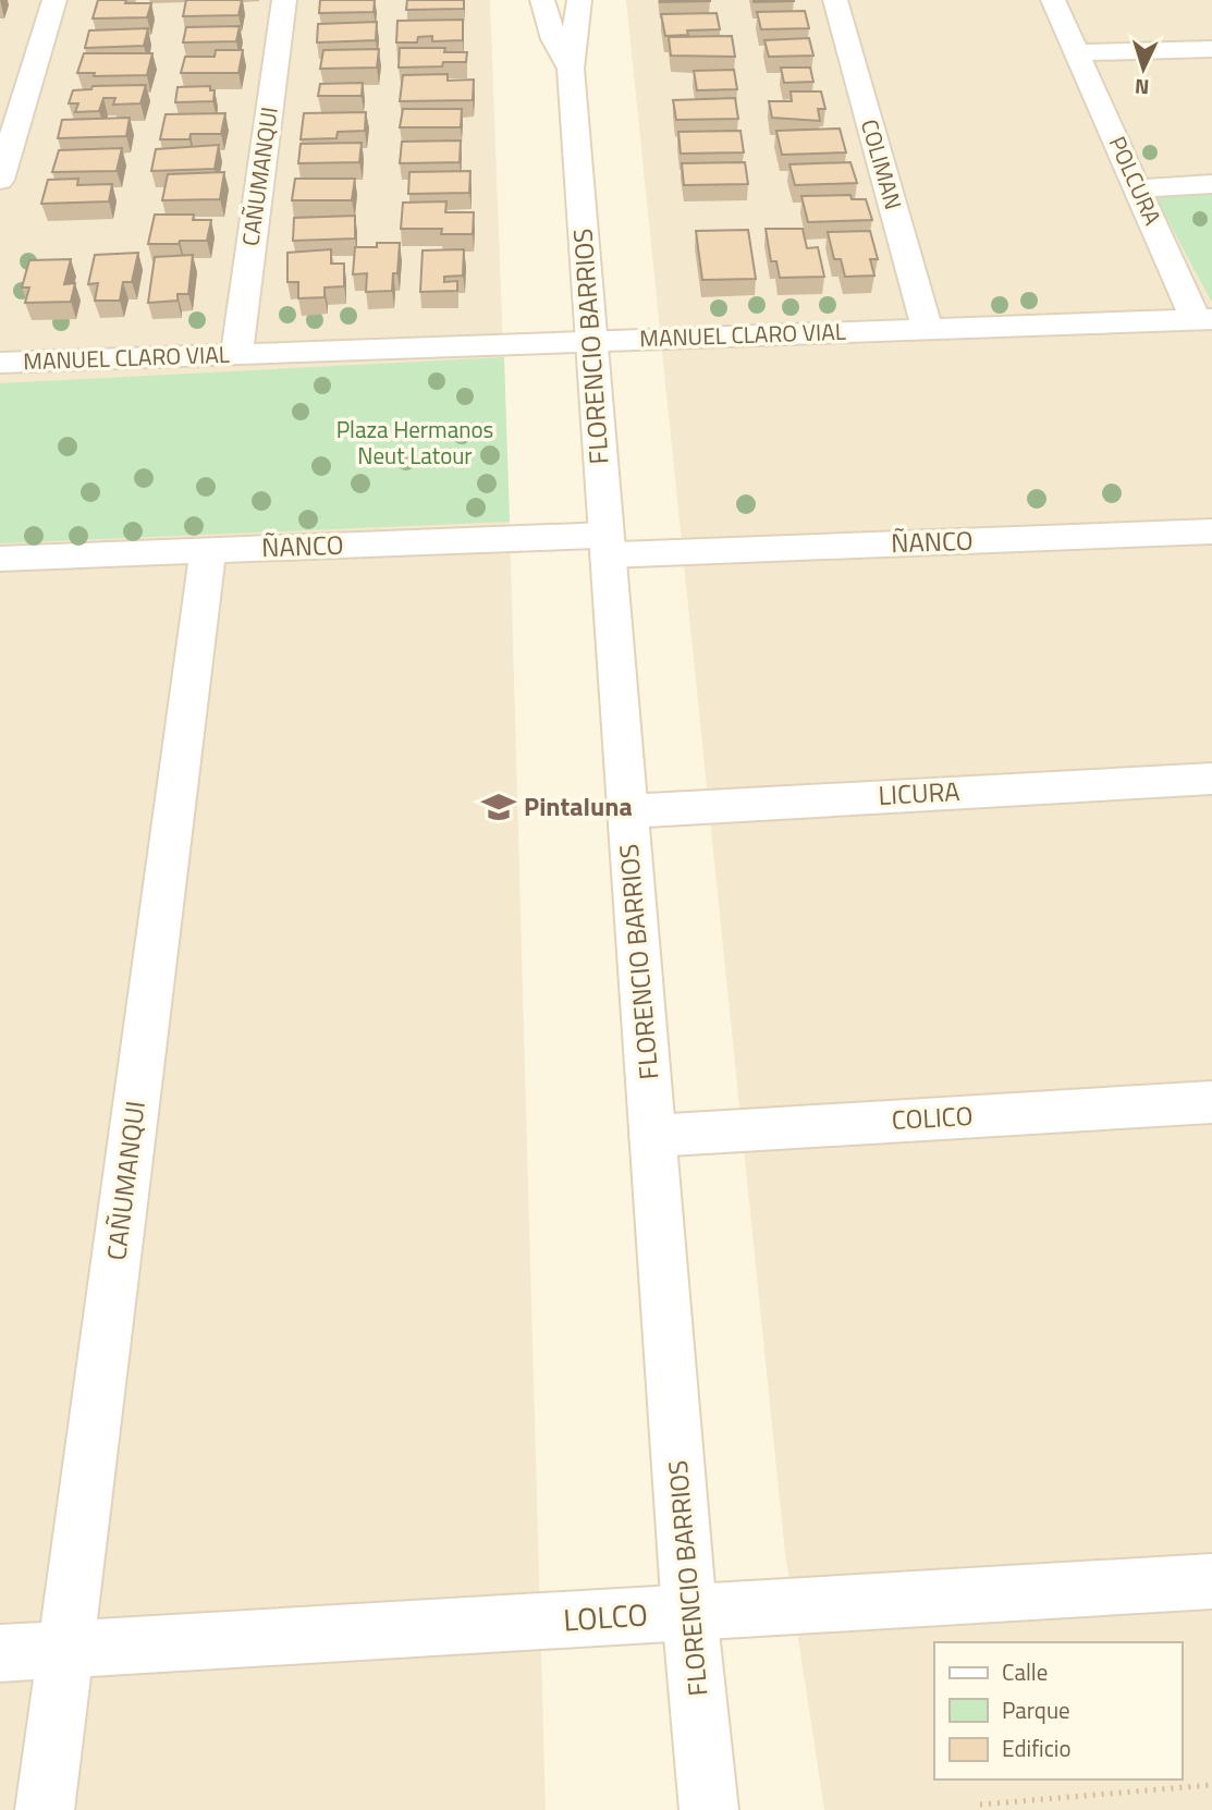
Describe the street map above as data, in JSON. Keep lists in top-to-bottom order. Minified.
{"streets":{"street":["COLIMAN","CAÑUMANQUI","POLCURA","MANUEL CLARO VIAL","FLORENCIO BARRIOS","ÑANCO","LICURA","COLICO","LOLCO"]},"crossings":[["COLIMAN","MANUEL CLARO VIAL"],["CAÑUMANQUI","MANUEL CLARO VIAL"],["CAÑUMANQUI","ÑANCO"],["CAÑUMANQUI","LOLCO"],["POLCURA","MANUEL CLARO VIAL"],["MANUEL CLARO VIAL","FLORENCIO BARRIOS"],["FLORENCIO BARRIOS","ÑANCO"],["FLORENCIO BARRIOS","LICURA"],["FLORENCIO BARRIOS","COLICO"],["FLORENCIO BARRIOS","LOLCO"]],"parks":["Plaza Hermanos Neut Latour"],"places":{"school or university":["Pintaluna"]},"legend":["Calle","Parque","Edificio"],"north":"bottom"}
